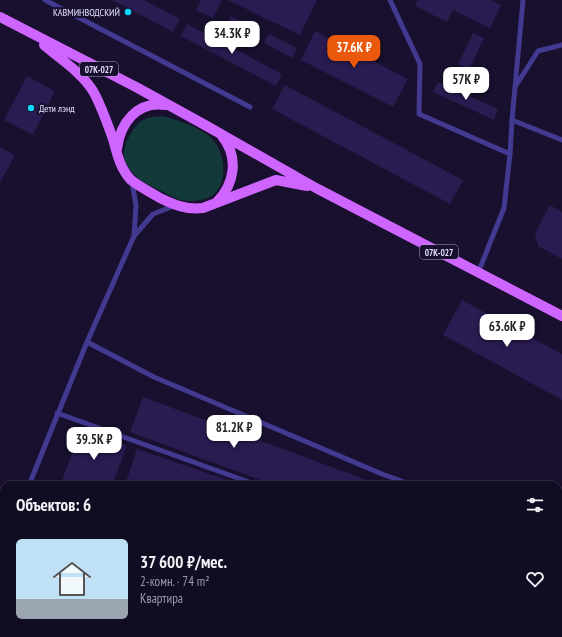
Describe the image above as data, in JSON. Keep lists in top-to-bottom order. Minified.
{"streets":{"main road":["07К-027"]},"places":["КАВМИНВОДСКИЙ","Дети лэнд"],"page":{"price":["34.3K ₽","37.6K ₽","57K ₽","63.6K ₽","81.2K ₽","39.5K ₽"],"heading":"Объектов: 6","list":[{"name":"37 600 ₽/мес.","note":"2-комн. · 74 m² · Квартира"}]}}
